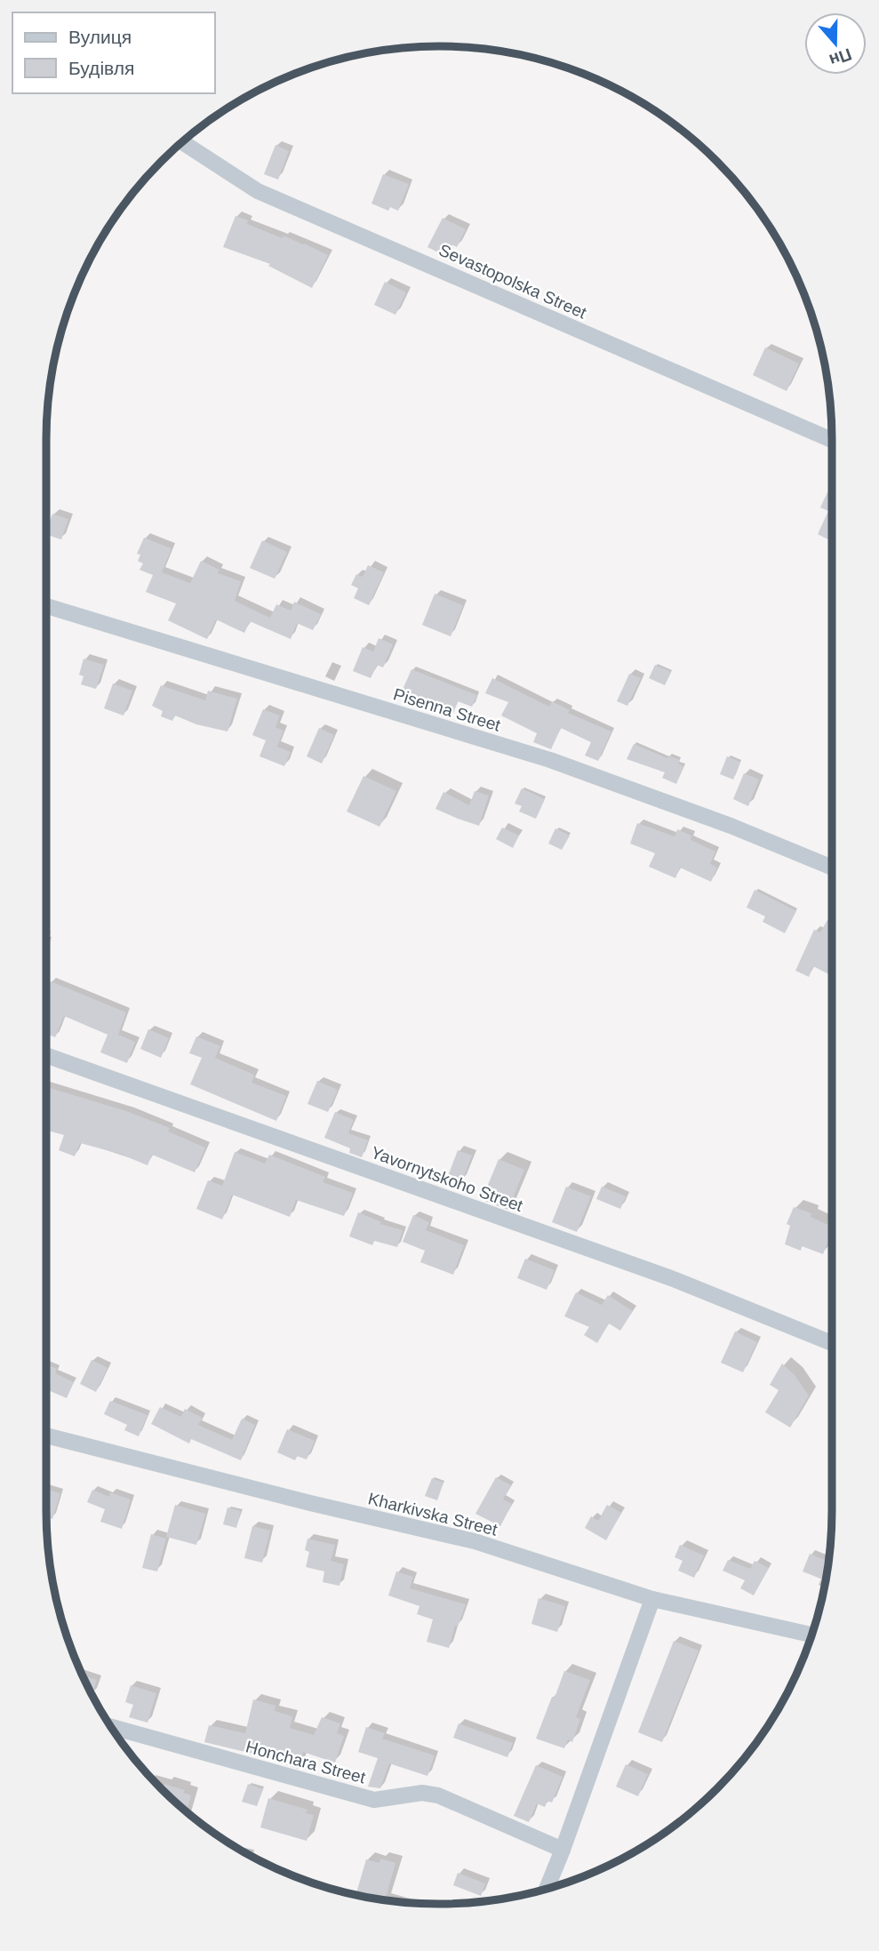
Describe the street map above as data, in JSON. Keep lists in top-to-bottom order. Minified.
{"streets":{"street":["Sevastopolska Street","Pisenna Street","Yavornytskoho Street","Kharkivska Street","Honchara Street"]},"legend":["Вулиця","Будівля"],"north":"bottom"}
